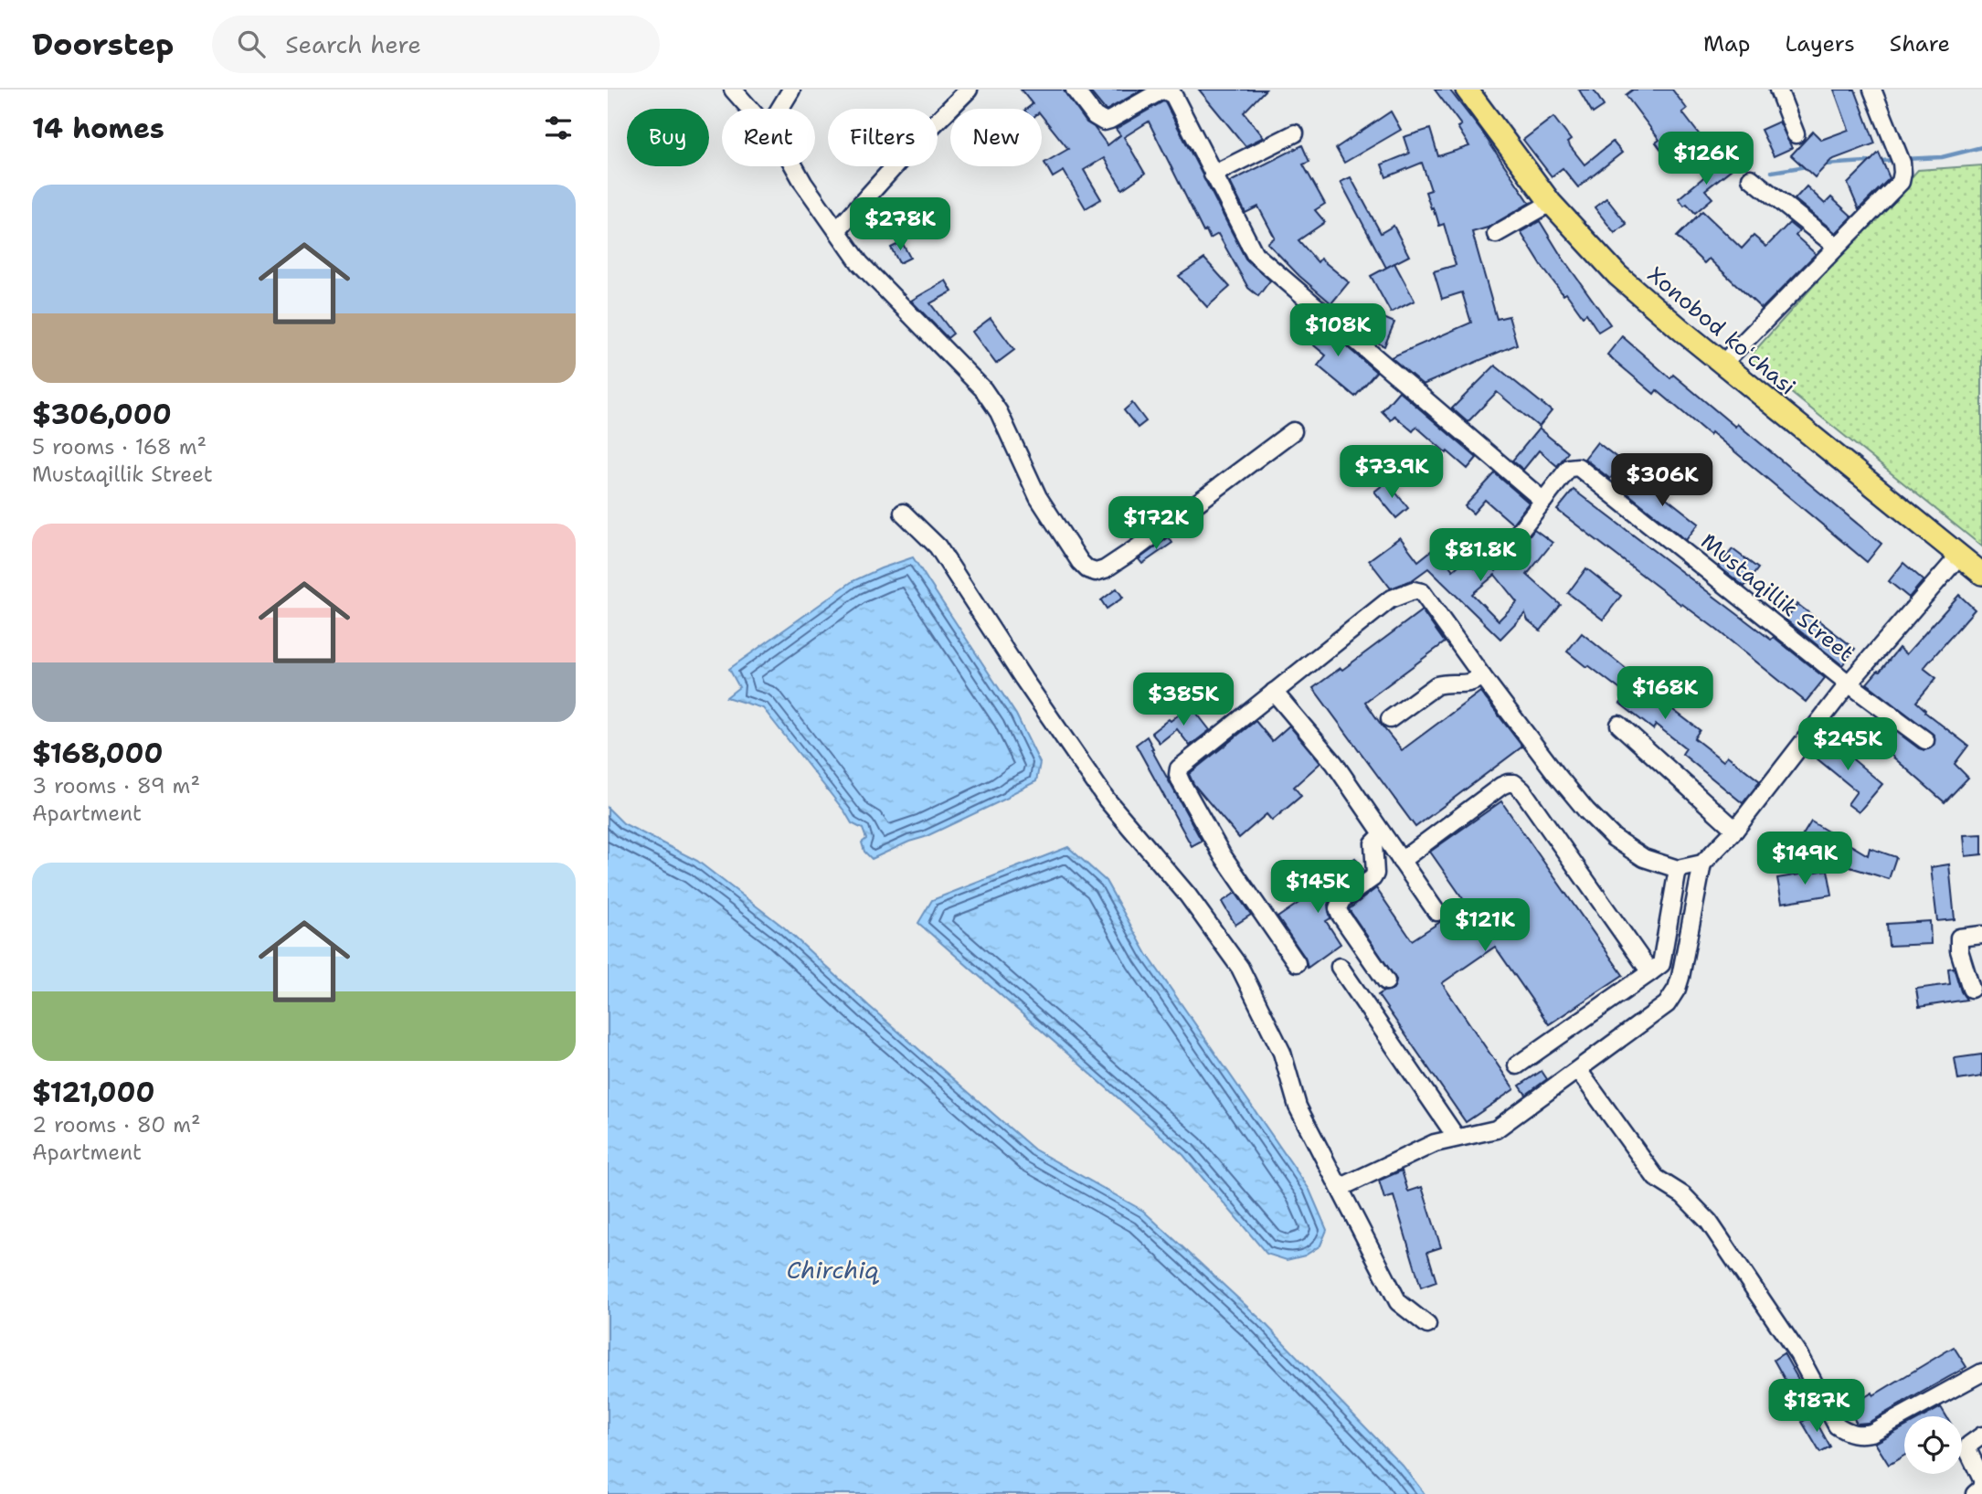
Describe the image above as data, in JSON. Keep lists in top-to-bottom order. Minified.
{"streets":{"main road":["Xonobod koʻchasi"],"street":["Mustaqillik Street"]},"water":["Chirchiq"],"page":{"header":"Doorstep","search":"Search here","nav":["Map","Layers","Share"],"heading":"14 homes","chip":["Buy","Rent","Filters","New"],"price":["$126K","$278K","$108K","$73.9K","$306K","$172K","$81.8K","$168K","$385K","$245K","$149K","$145K","$121K","$187K"],"list":[{"name":"$306,000","note":"5 rooms · 168 m² · Mustaqillik Street"},{"name":"$168,000","note":"3 rooms · 89 m² · Apartment"},{"name":"$121,000","note":"2 rooms · 80 m² · Apartment"}]}}
